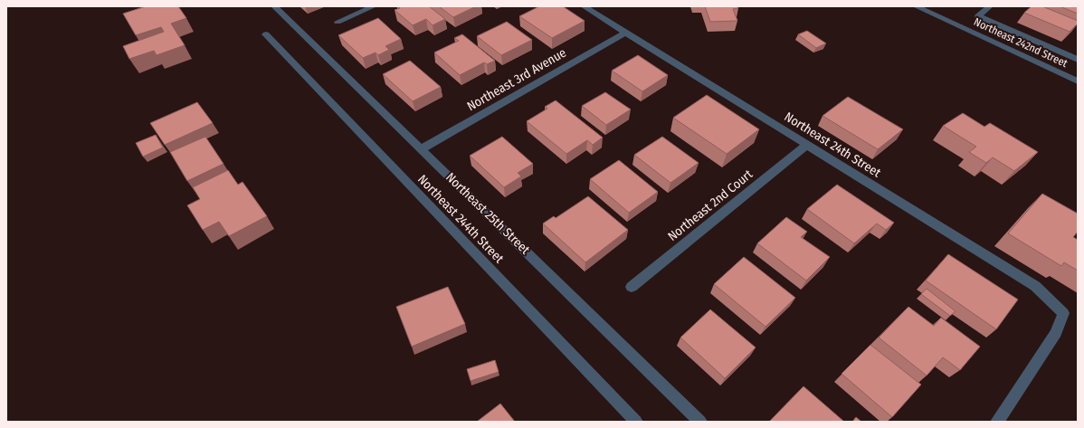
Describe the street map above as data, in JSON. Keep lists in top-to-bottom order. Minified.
{"streets":{"street":["Northeast 242nd Street","Northeast 3rd Avenue","Northeast 24th Street","Northeast 2nd Court","Northeast 25th Street","Northeast 244th Street"]},"crossings":[["Northeast 3rd Avenue","Northeast 24th Street"],["Northeast 3rd Avenue","Northeast 25th Street"],["Northeast 24th Street","Northeast 2nd Court"]]}
